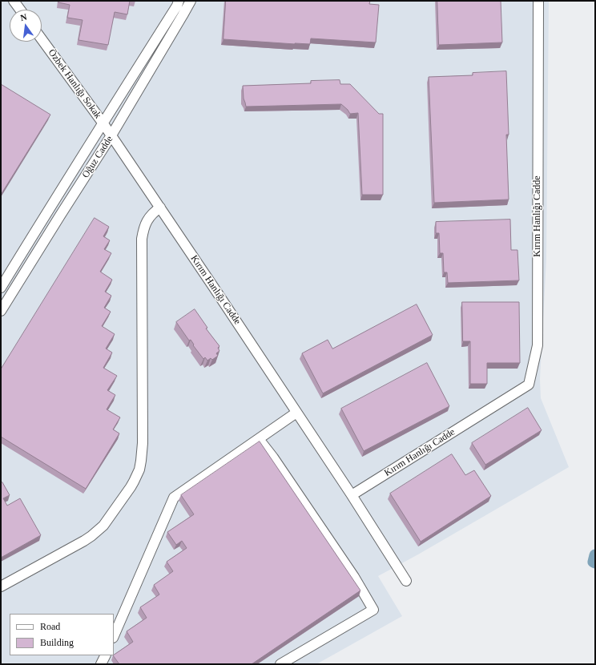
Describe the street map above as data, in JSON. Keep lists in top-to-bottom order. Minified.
{"streets":{"street":["Özbek Hanlığı Sokak","Oğuz Cadde","Kırım Hanlığı Cadde"]},"crossings":[["Özbek Hanlığı Sokak","Oğuz Cadde"],["Özbek Hanlığı Sokak","Kırım Hanlığı Cadde"],["Oğuz Cadde","Kırım Hanlığı Cadde"]],"legend":["Road","Building"],"north":"top"}
